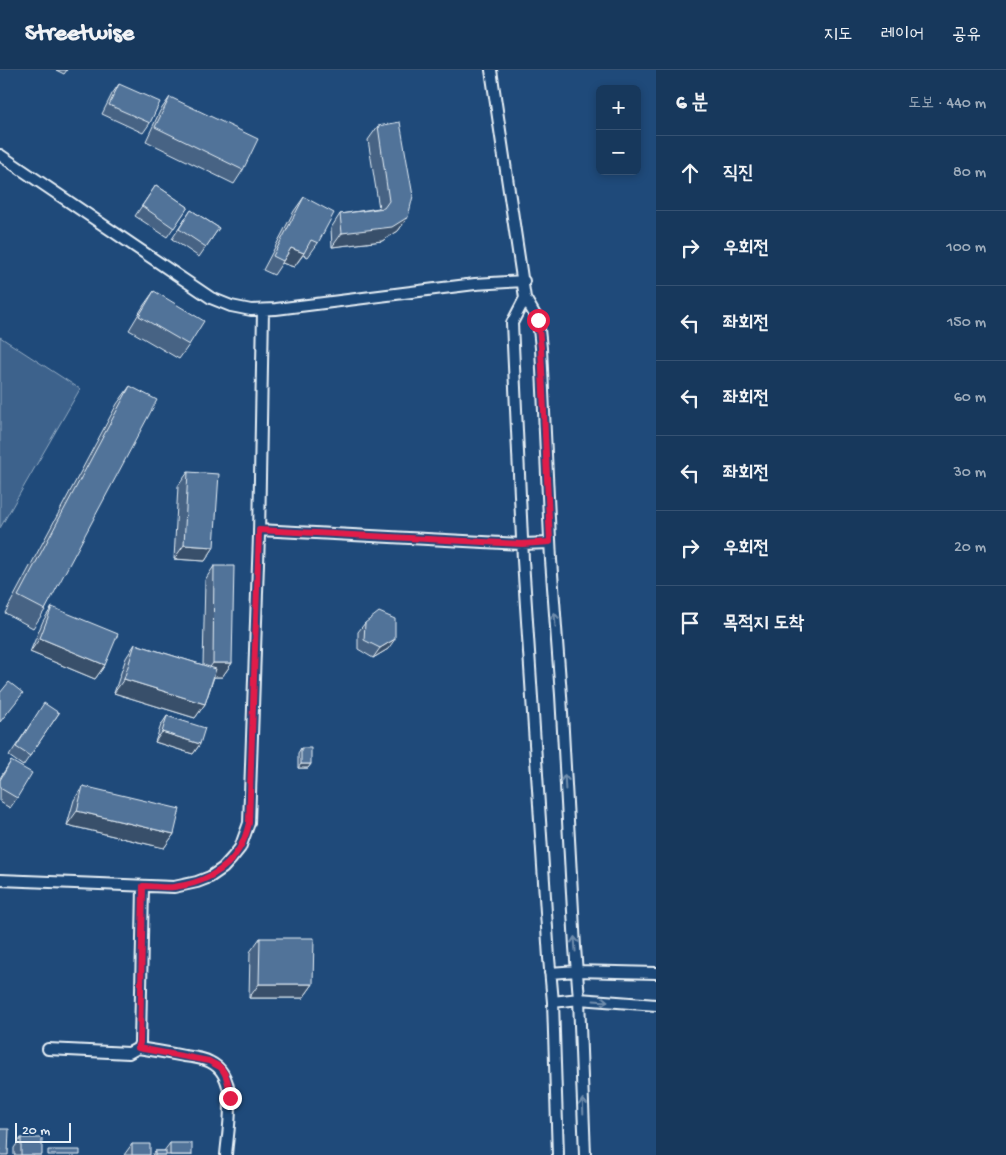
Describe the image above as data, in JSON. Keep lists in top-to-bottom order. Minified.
{"scale_bar":"20 m","page":{"header":"Streetwise","nav":["지도","레이어","공유"],"heading":["6 분","도보 · 440 m"],"map_buttons":["+","−"],"list":[["직진","80 m"],["우회전","100 m"],["좌회전","150 m"],["좌회전","60 m"],["좌회전","30 m"],["우회전","20 m"],"목적지 도착"],"scale":"20 m"}}
